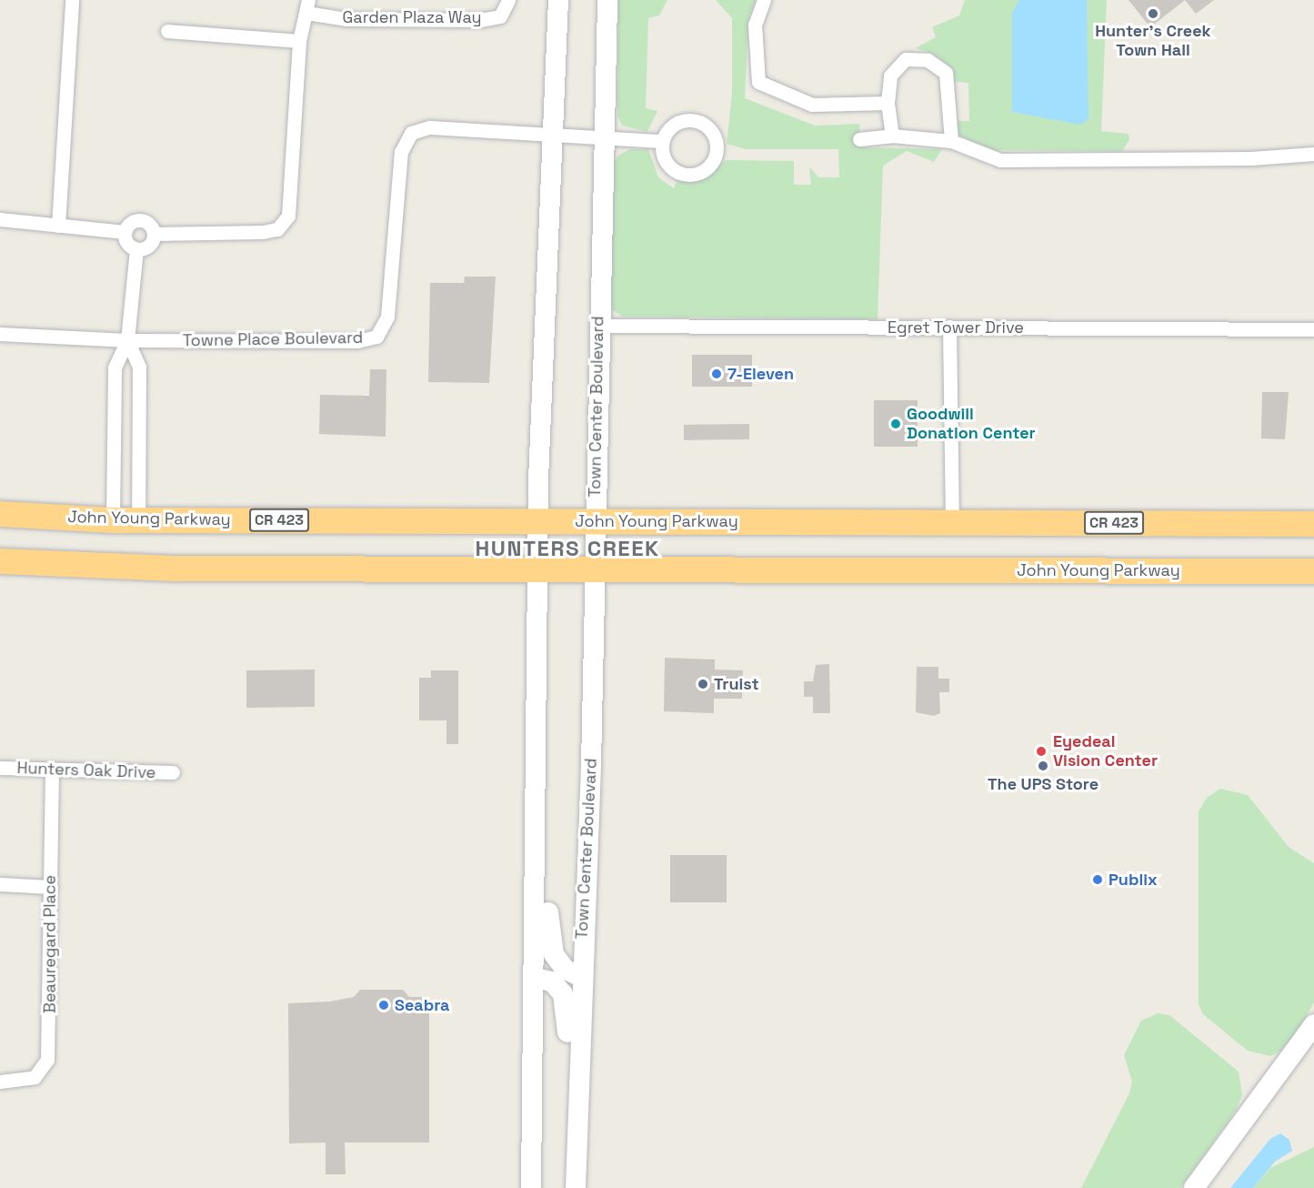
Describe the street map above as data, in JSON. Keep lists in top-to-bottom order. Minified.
{"streets":{"highway":["John Young Parkway","CR 423"],"street":["Garden Plaza Way","Egret Tower Drive","Towne Place Boulevard","Town Center Boulevard","Hunters Oak Drive","Beauregard Place"]},"crossings":[["Egret Tower Drive","Town Center Boulevard"],["Towne Place Boulevard","Town Center Boulevard"],["Town Center Boulevard","John Young Parkway"],["Hunters Oak Drive","Beauregard Place"]],"districts":["HUNTERS CREEK"],"places":["Hunter's Creek Town Hall","7-Eleven","Goodwill Donation Center","Truist","Eyedeal Vision Center","The UPS Store","Publix","Seabra"]}
